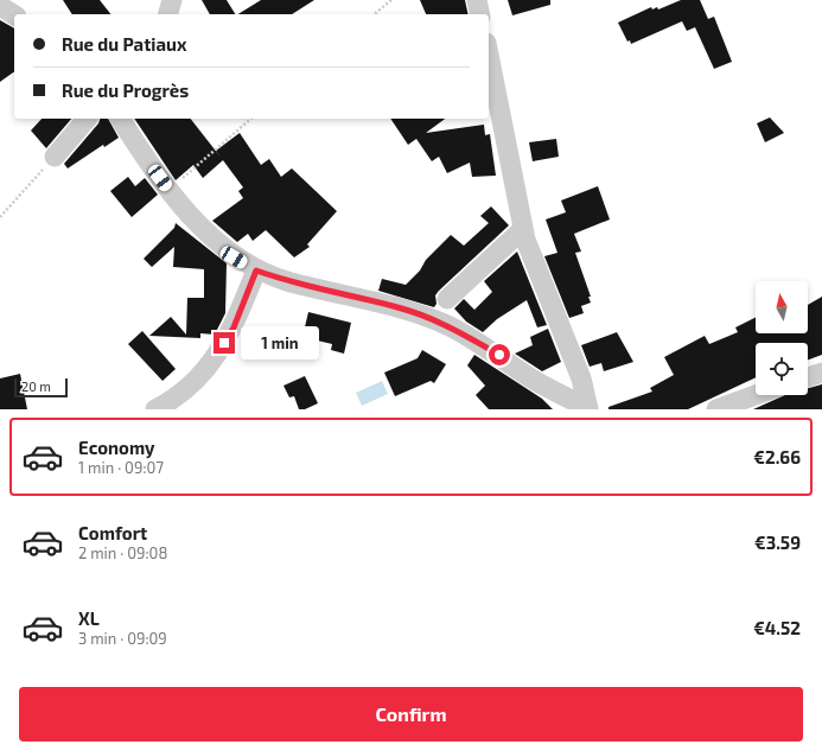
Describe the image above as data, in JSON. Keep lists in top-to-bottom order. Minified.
{"scale_bar":"20 m","north":"top","page":{"banner":["Rue du Patiaux","Rue du Progrès"],"bubble":"1 min","scale":"20 m","list":[{"name":"Economy","note":"1 min · 09:07","value":"€2.66"},{"name":"Comfort","note":"2 min · 09:08","value":"€3.59"},{"name":"XL","note":"3 min · 09:09","value":"€4.52"}],"buttons":"Confirm"}}
